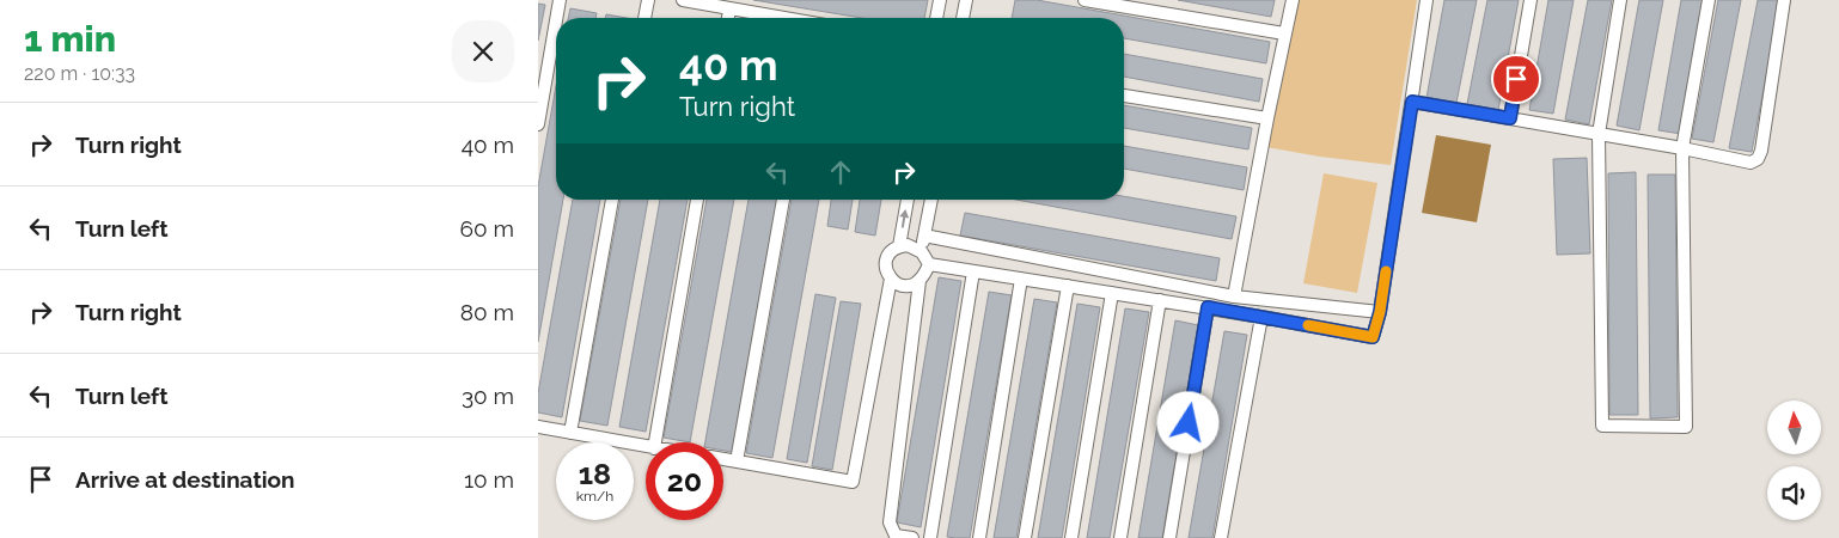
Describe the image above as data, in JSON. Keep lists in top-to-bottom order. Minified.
{"north":"top","page":{"heading":["1 min","220 m · 10:33"],"turn":["40 m","Turn right"],"list":[{"name":"Turn right","value":"40 m"},{"name":"Turn left","value":"60 m"},{"name":"Turn right","value":"80 m"},{"name":"Turn left","value":"30 m"},{"name":"Arrive at destination","value":"10 m"}],"speed":"18 km/h","limit":"20"}}
